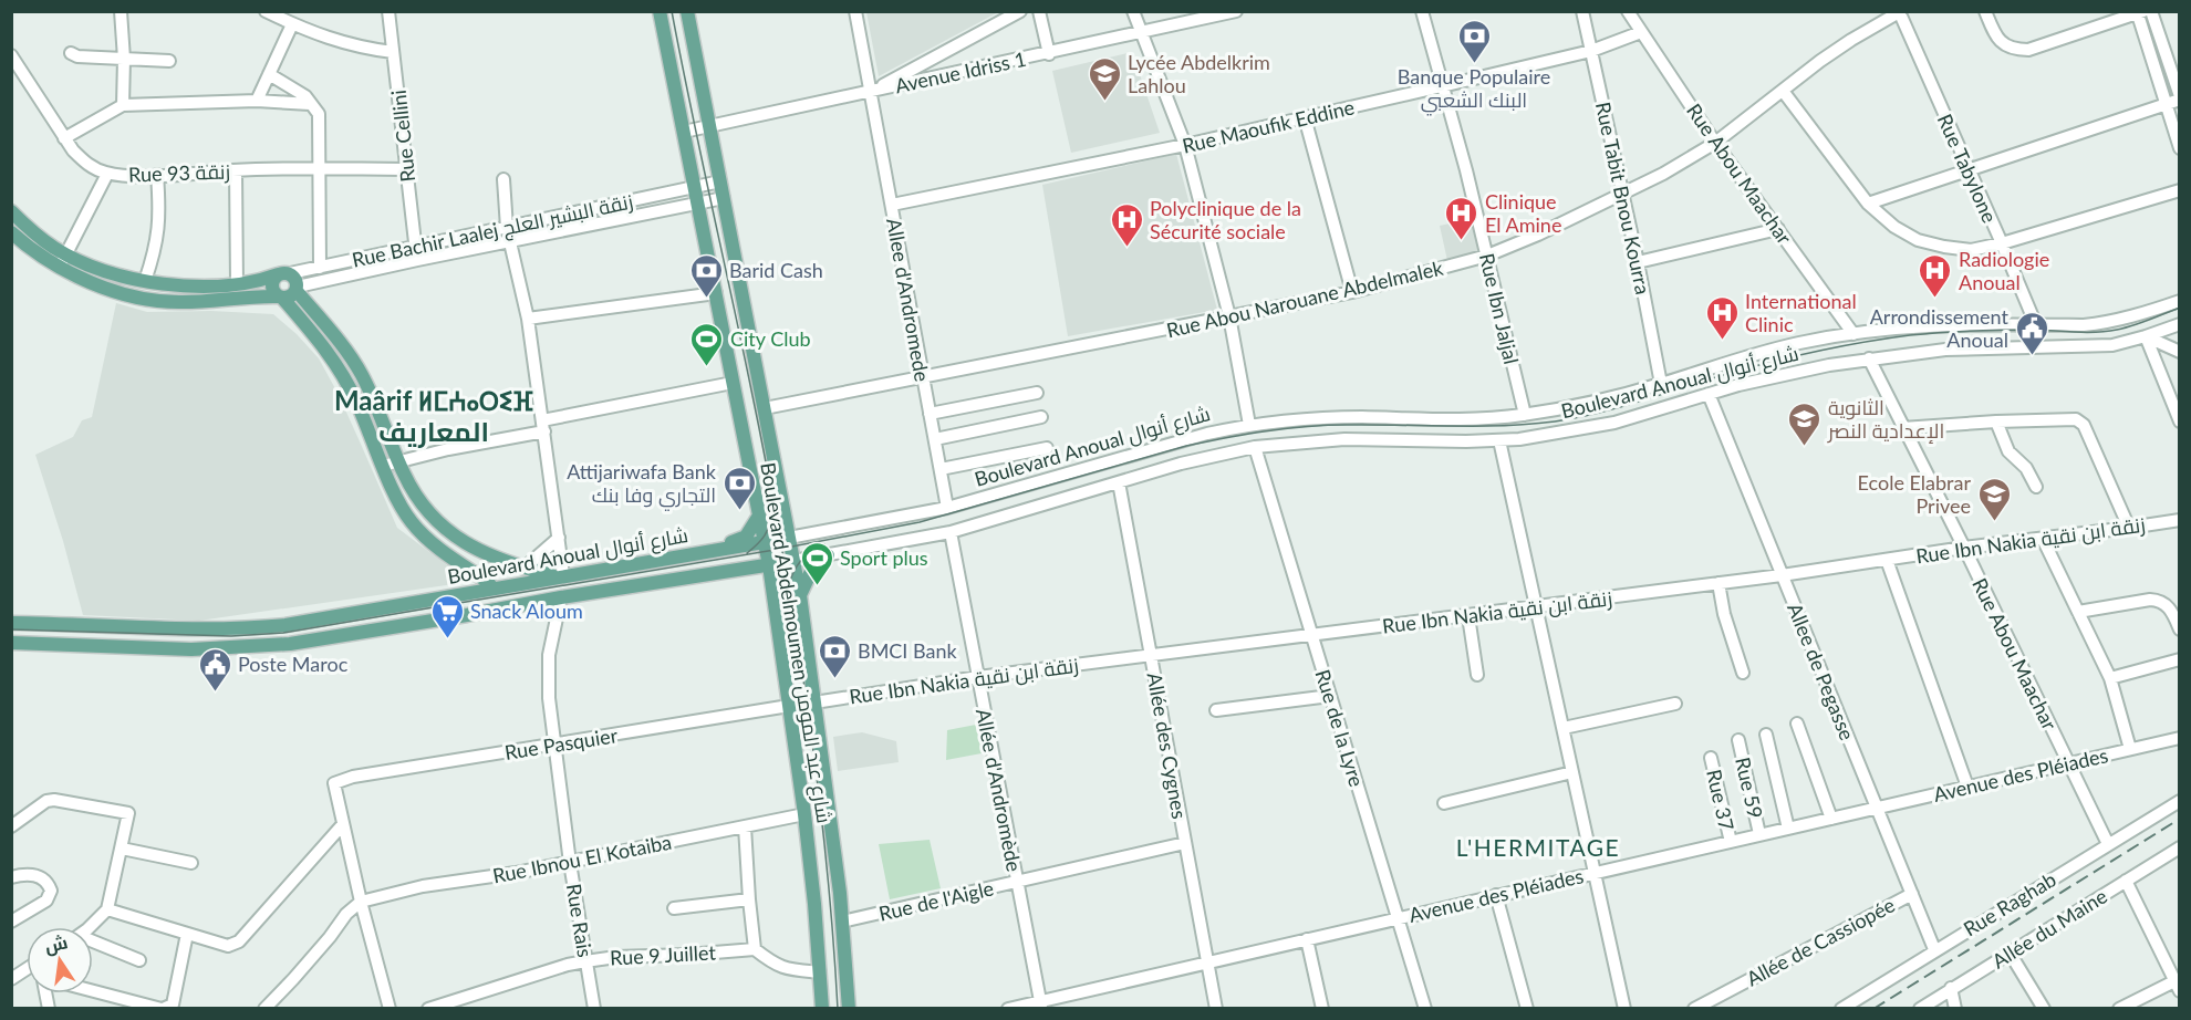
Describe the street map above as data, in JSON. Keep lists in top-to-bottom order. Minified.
{"streets":{"main road":["Boulevard Anoual شارع أنوال","Boulevard Abdelmoumen شارع عبد المومن"],"street":["Avenue Idriss 1","Rue Maoufik Eddine","Rue Cellini","Rue Tabylone","Rue 93 زنقة","Rue Abou Maachar","Rue Tabit Bnou Kourra","Rue Bachir Laalej زنقة البشير العلج","Rue Abou Narouane Abdelmalek","Allee d'Andromede","Rue Ibn Jaljal","Rue Ibn Nakia زنقة ابن نقية","Allee de Pegasse","Rue de la Lyre","Rue Pasquier","Allée des Cygnes","Avenue des Pléiades","Rue 59","Allée d'Andromède","Rue 37","Rue Ibnou El Kotaiba","Rue de l'Aigle","Rue Raghab","Rue Rais","Allée du Maine","Allée de Cassiopée","Rue 9 Juillet"]},"crossings":[["Avenue Idriss 1","Allee d'Andromede"],["Avenue Idriss 1","Boulevard Abdelmoumen شارع عبد المومن"],["Rue Maoufik Eddine","Rue Abou Maachar"],["Rue Maoufik Eddine","Rue Tabit Bnou Kourra"],["Rue Maoufik Eddine","Allee d'Andromede"],["Rue Maoufik Eddine","Rue Ibn Jaljal"],["Rue Cellini","Rue 93 زنقة"],["Rue Cellini","Rue Bachir Laalej زنقة البشير العلج"],["Rue Tabylone","Rue Abou Narouane Abdelmalek"],["Rue Tabylone","Boulevard Anoual شارع أنوال"],["Rue Abou Maachar","Rue Abou Narouane Abdelmalek"],["Rue Abou Maachar","Boulevard Anoual شارع أنوال"],["Rue Abou Maachar","Rue Ibn Nakia زنقة ابن نقية"],["Rue Abou Maachar","Avenue des Pléiades"],["Rue Abou Maachar","Rue Raghab"],["Rue Tabit Bnou Kourra","Rue Abou Narouane Abdelmalek"],["Rue Tabit Bnou Kourra","Boulevard Anoual شارع أنوال"],["Rue Bachir Laalej زنقة البشير العلج","Boulevard Abdelmoumen شارع عبد المومن"],["Rue Abou Narouane Abdelmalek","Allee d'Andromede"],["Rue Abou Narouane Abdelmalek","Rue Ibn Jaljal"],["Rue Abou Narouane Abdelmalek","Boulevard Abdelmoumen شارع عبد المومن"],["Allee d'Andromede","Boulevard Anoual شارع أنوال"],["Rue Ibn Jaljal","Boulevard Anoual شارع أنوال"],["Boulevard Anoual شارع أنوال","Boulevard Abdelmoumen شارع عبد المومن"],["Boulevard Anoual شارع أنوال","Allee de Pegasse"],["Boulevard Anoual شارع أنوال","Rue de la Lyre"],["Boulevard Anoual شارع أنوال","Allée des Cygnes"],["Boulevard Anoual شارع أنوال","Allée d'Andromède"],["Boulevard Anoual شارع أنوال","Rue Rais"],["Rue Ibn Nakia زنقة ابن نقية","Boulevard Abdelmoumen شارع عبد المومن"],["Rue Ibn Nakia زنقة ابن نقية","Allee de Pegasse"],["Rue Ibn Nakia زنقة ابن نقية","Rue de la Lyre"],["Rue Ibn Nakia زنقة ابن نقية","Allée des Cygnes"],["Rue Ibn Nakia زنقة ابن نقية","Allée d'Andromède"],["Boulevard Abdelmoumen شارع عبد المومن","Rue Pasquier"],["Boulevard Abdelmoumen شارع عبد المومن","Rue Ibnou El Kotaiba"],["Boulevard Abdelmoumen شارع عبد المومن","Rue de l'Aigle"],["Allee de Pegasse","Avenue des Pléiades"],["Allee de Pegasse","Rue Raghab"],["Allee de Pegasse","Allée de Cassiopée"],["Rue de la Lyre","Avenue des Pléiades"],["Rue Pasquier","Rue Rais"],["Allée des Cygnes","Avenue des Pléiades"],["Allée des Cygnes","Rue de l'Aigle"],["Avenue des Pléiades","Rue 59"],["Avenue des Pléiades","Allée d'Andromède"],["Avenue des Pléiades","Rue 37"],["Allée d'Andromède","Rue de l'Aigle"],["Rue Ibnou El Kotaiba","Rue Rais"],["Rue Rais","Rue 9 Juillet"]],"districts":["Maârif ⵍⵎⵄⴰⵔⵉⴼ المعاريف","L'HERMITAGE"],"places":{"bank":["Banque Populaire البنك الشعبي","Barid Cash","Attijariwafa Bank التجاري وفا بنك","BMCI Bank"],"school or university":["Lycée Abdelkrim Lahlou","الثانوية الإعدادية النصر","Ecole Elabrar Privee"],"hospital":["Clinique El Amine","Polyclinique de la Sécurité sociale","Radiologie Anoual","International Clinic"],"public building":["Arrondissement Anoual","Poste Maroc"],"sports":["City Club","Sport plus"],"supermarket":["Snack Aloum"]},"north":"top"}
